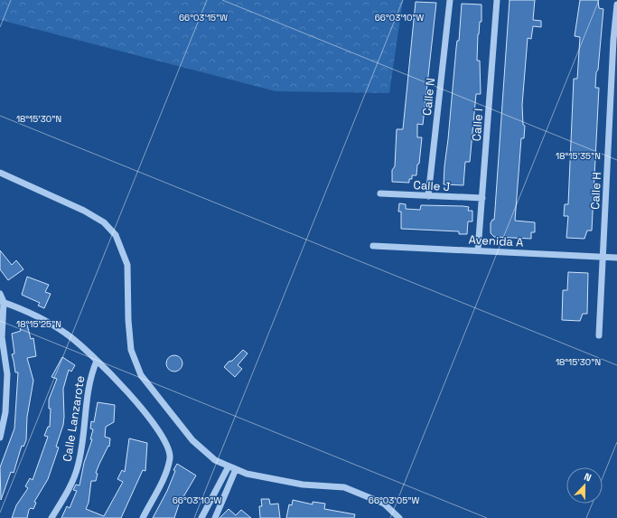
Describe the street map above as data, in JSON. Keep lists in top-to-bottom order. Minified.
{"streets":{"street":["Calle N","Calle I","Calle J","Calle H","Avenida A","Calle Lanzarote"]},"crossings":[["Calle N","Calle J"],["Calle I","Calle J"],["Calle I","Avenida A"],["Calle H","Avenida A"]],"north":"top","coordinates":["66°03'15\"W","66°03'10\"W","18°15'30\"N","18°15'35\"N","18°15'25\"N","66°03'05\"W"]}
